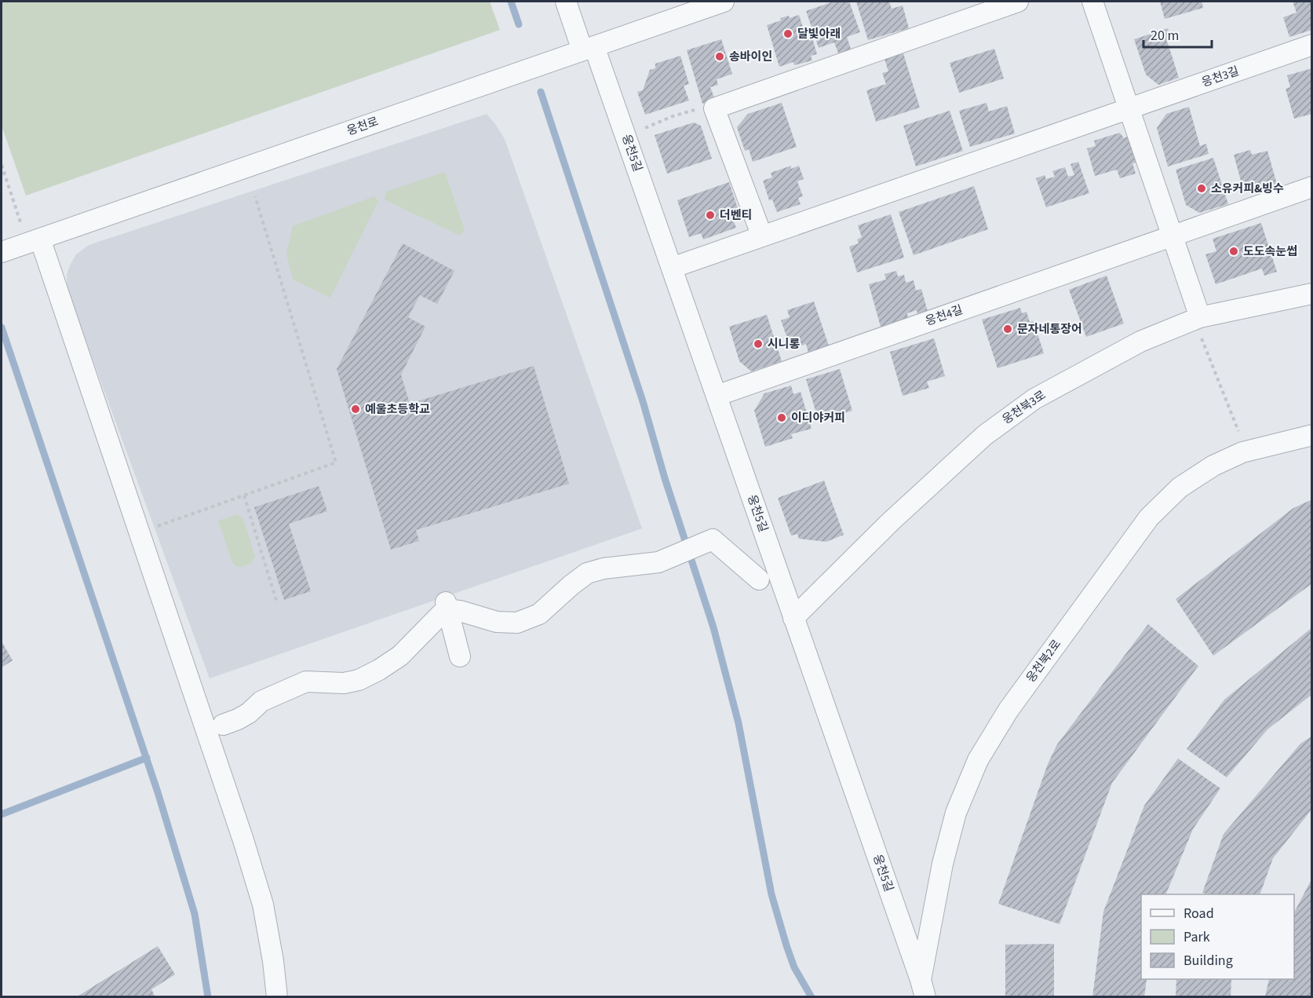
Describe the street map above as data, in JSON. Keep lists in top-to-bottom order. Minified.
{"streets":{"street":["웅천3길","웅천로","웅천5길","웅천4길","웅천북3로","웅천북2로"]},"crossings":[["웅천로","웅천5길"],["웅천5길","웅천4길"],["웅천5길","웅천북3로"],["웅천5길","웅천북2로"]],"places":["달빛아래","송바이인","소유커피&빙수","더벤티","도도속눈썹","문자네통장어","시니롱","예울초등학교","이디야커피"],"legend":["Road","Park","Building"],"scale_bar":"20 m"}
